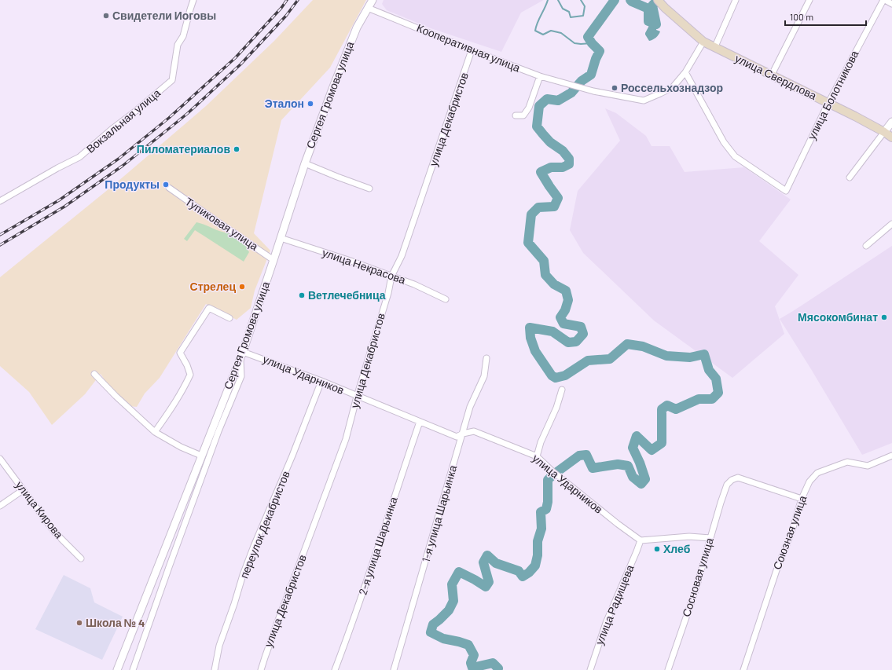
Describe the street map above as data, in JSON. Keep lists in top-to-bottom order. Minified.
{"streets":{"main road":["улица Свердлова"],"street":["Кооперативная улица","Сергея Громова улица","улица Болотникова","улица Декабристов","Вокзальная улица","Тупиковая улица","улица Некрасова","улица Ударников","улица Кирова","1-я улица Шарьинка","переулок Декабристов","Союзная улица","2-я улица Шарьинка","Сосновая улица","улица Радищева"]},"crossings":[["Кооперативная улица","Сергея Громова улица"],["Кооперативная улица","улица Болотникова"],["Кооперативная улица","улица Декабристов"],["улица Свердлова","улица Болотникова"],["Сергея Громова улица","Тупиковая улица"],["Сергея Громова улица","улица Некрасова"],["Сергея Громова улица","улица Ударников"],["улица Декабристов","улица Некрасова"],["улица Декабристов","улица Ударников"],["улица Ударников","1-я улица Шарьинка"],["улица Ударников","переулок Декабристов"],["улица Ударников","2-я улица Шарьинка"],["улица Ударников","улица Радищева"],["Союзная улица","Сосновая улица"]],"places":["Свидетели Иоговы","Россельхознадзор","Эталон","Пиломатериалов","Продукты","Стрелец","Ветлечебница","Мясокомбинат","Хлеб","Школа № 4"],"scale_bar":"100 m"}
